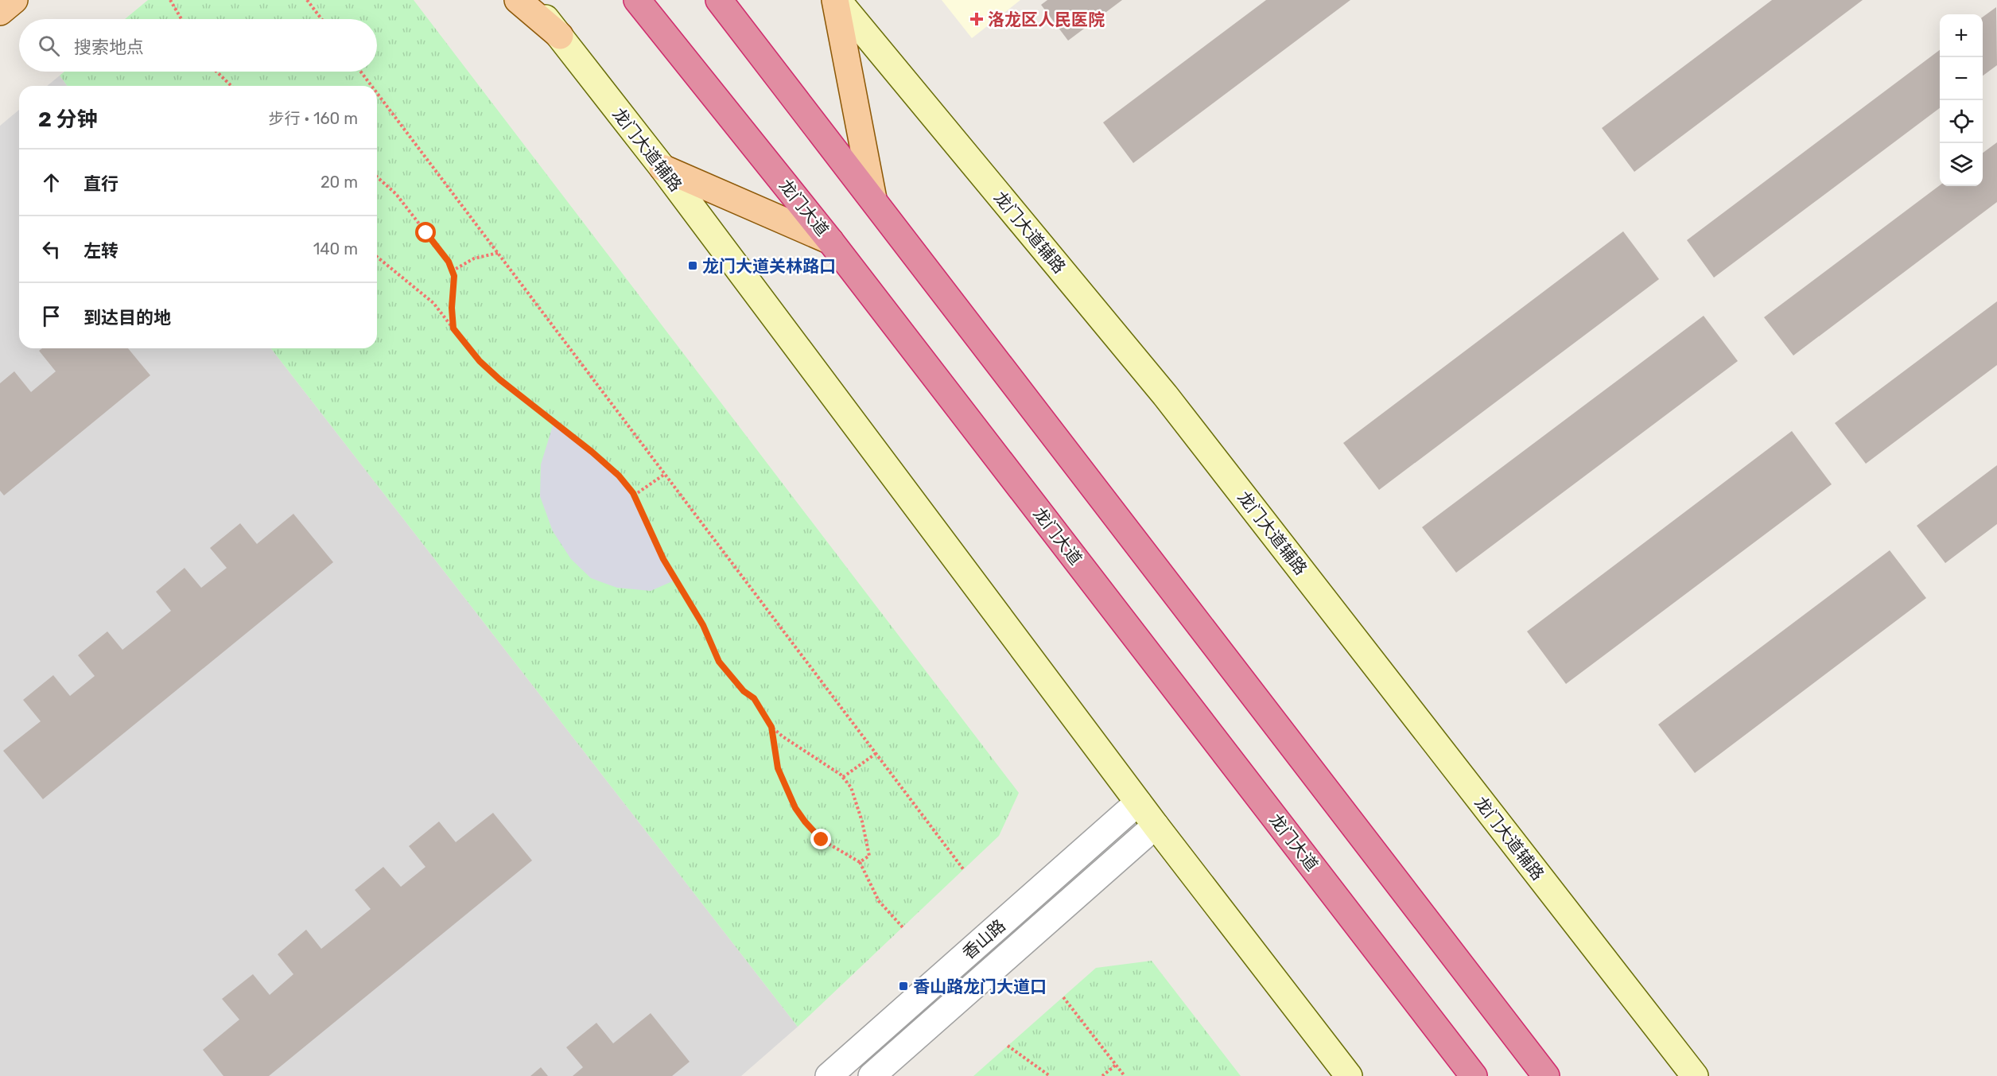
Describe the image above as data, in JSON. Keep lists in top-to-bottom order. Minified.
{"streets":{"highway":["龙门大道"],"main road":["龙门大道辅路"],"street":["香山路"]},"crossings":[["龙门大道辅路","香山路"]],"places":{"health":["洛龙区人民医院"],"transit":["龙门大道关林路口","香山路龙门大道口"]},"page":{"map_buttons":["+","−"],"search":"搜索地点","heading":["2 分钟","步行 · 160 m"],"list":[["直行","20 m"],["左转","140 m"],"到达目的地"]}}
